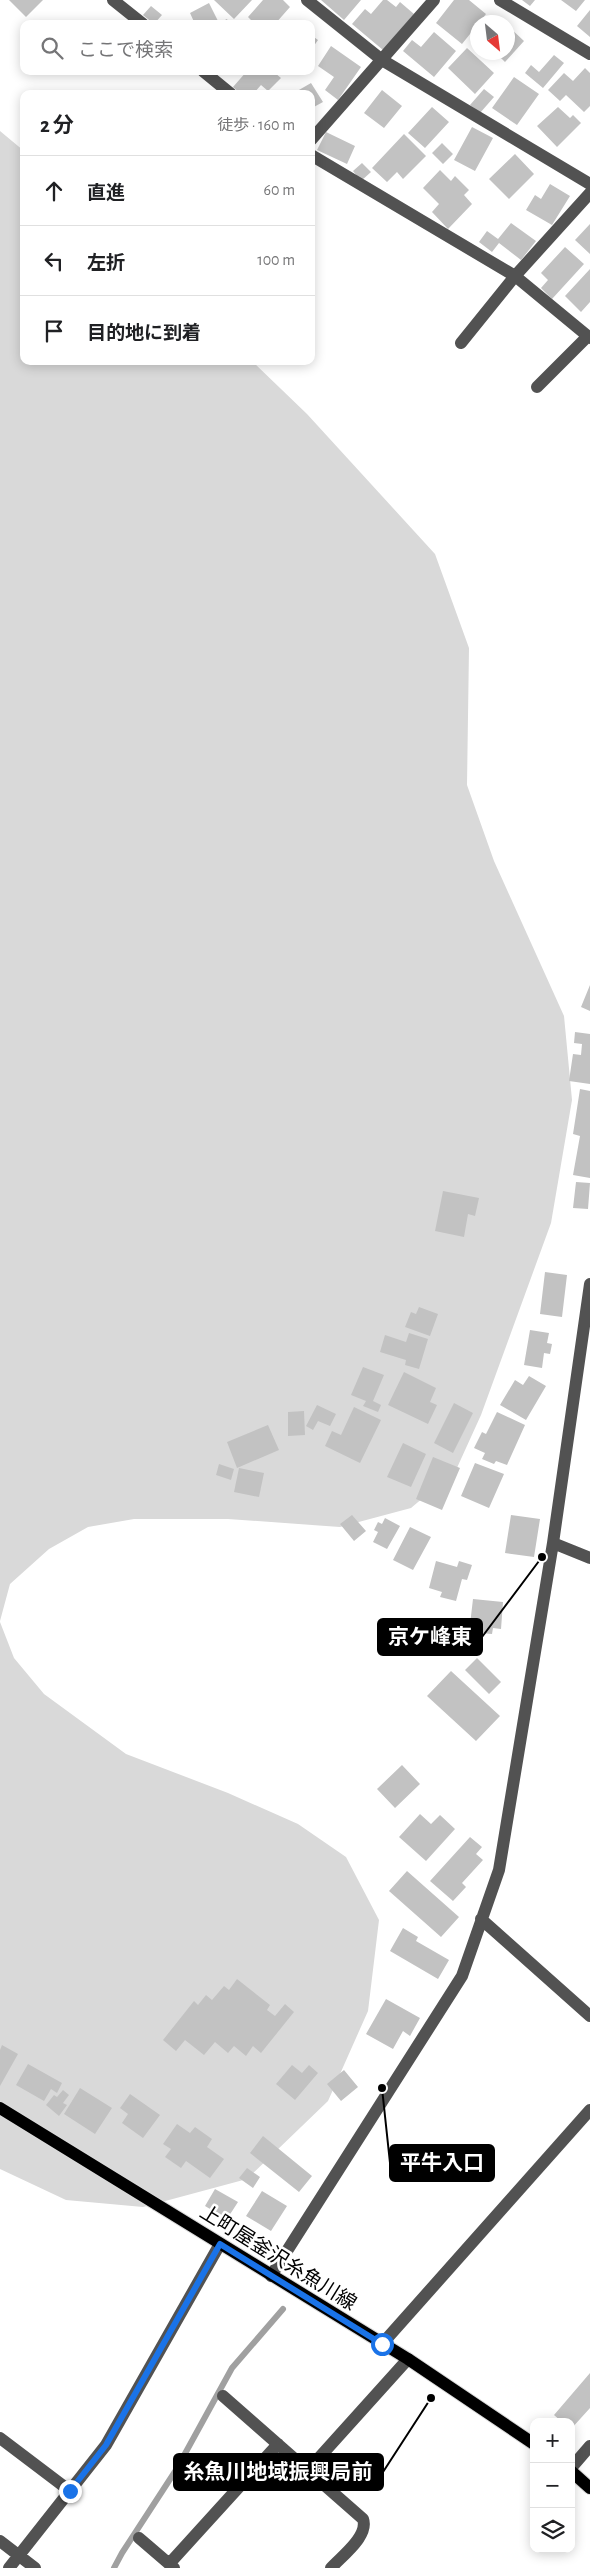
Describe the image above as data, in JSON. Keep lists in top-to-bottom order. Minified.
{"streets":{"main road":["上町屋釜沢糸魚川線"]},"places":["京ケ峰東","平牛入口","糸魚川地域振興局前"],"north":"bottom right","page":{"search":"ここで検索","heading":["2 分","徒歩 · 160 m"],"list":[["直進","60 m"],["左折","100 m"],"目的地に到着"],"map_buttons":["+","−"]}}
